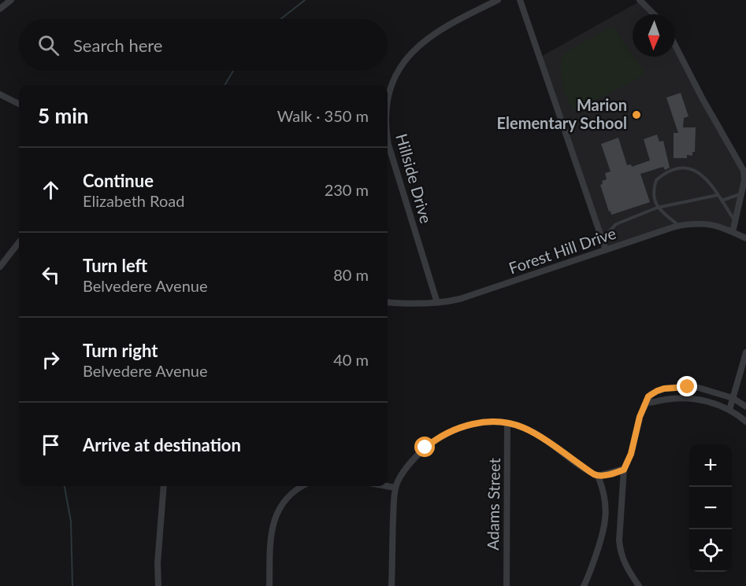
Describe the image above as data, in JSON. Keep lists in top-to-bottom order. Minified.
{"streets":{"street":["Hillside Drive","Forest Hill Drive","Adams Street"]},"crossings":[["Hillside Drive","Forest Hill Drive"]],"places":["Marion Elementary School"],"north":"bottom","page":{"search":"Search here","heading":["5 min","Walk · 350 m"],"list":[["Continue","Elizabeth Road","230 m"],["Turn left","Belvedere Avenue","80 m"],["Turn right","Belvedere Avenue","40 m"],"Arrive at destination"],"map_buttons":["+","−"]}}
